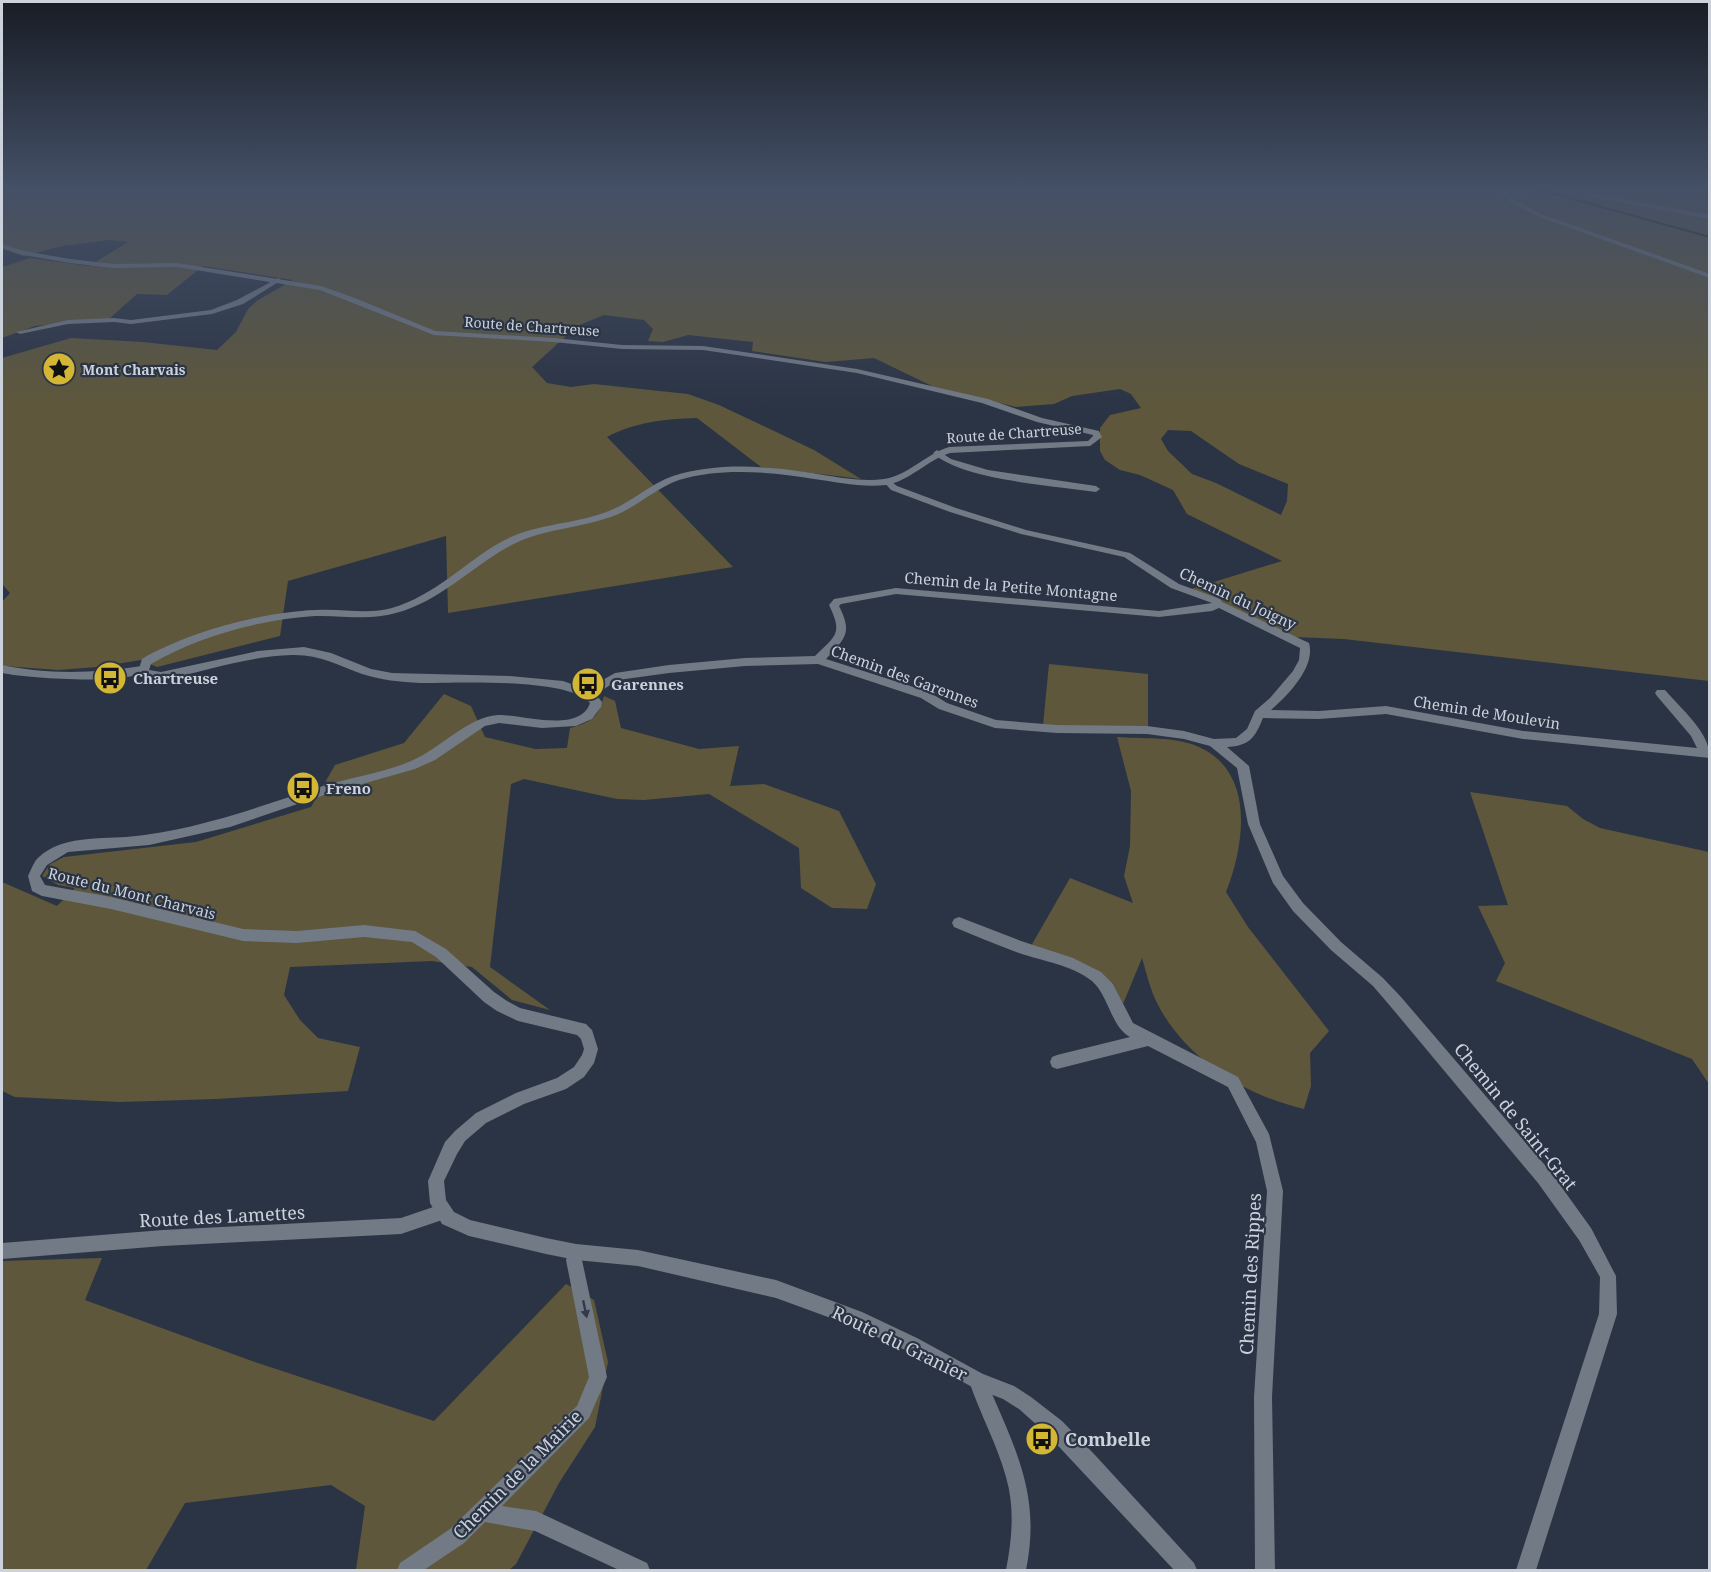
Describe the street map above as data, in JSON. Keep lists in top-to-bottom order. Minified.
{"streets":{"street":["Route de Chartreuse","Chemin de la Petite Montagne","Chemin du Joigny","Chemin des Garennes","Chemin de Moulevin","Route du Mont Charvais","Chemin de Saint-Grat","Route des Lamettes","Chemin des Rippes","Route du Granier","Chemin de la Mairie"]},"crossings":[["Route de Chartreuse","Chemin du Joigny"],["Chemin de la Petite Montagne","Chemin du Joigny"],["Chemin de la Petite Montagne","Chemin des Garennes"],["Chemin du Joigny","Chemin des Garennes"],["Chemin du Joigny","Chemin de Moulevin"],["Chemin du Joigny","Chemin de Saint-Grat"],["Chemin des Garennes","Route du Mont Charvais"],["Chemin des Garennes","Chemin de Saint-Grat"],["Route du Mont Charvais","Route des Lamettes"],["Route du Mont Charvais","Route du Granier"],["Route des Lamettes","Route du Granier"],["Route du Granier","Chemin de la Mairie"]],"one_way":["Chemin de la Mairie"],"places":{"place":["Mont Charvais"],"bus stop":["Chartreuse","Garennes","Freno","Combelle"]}}
